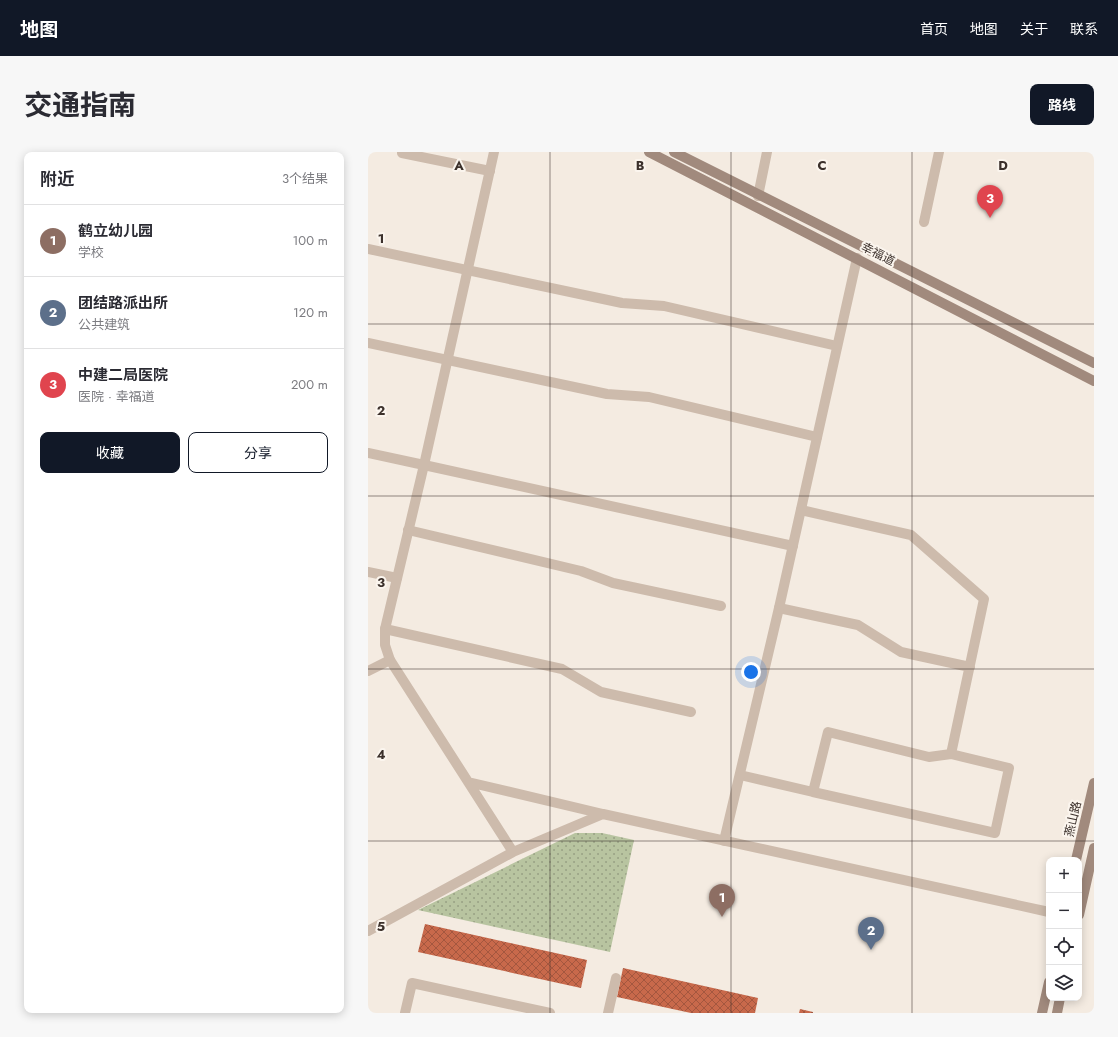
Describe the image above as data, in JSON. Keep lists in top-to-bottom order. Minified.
{"streets":{"main road":["幸福道","燕山路"]},"page":{"header":"地图","nav":["首页","地图","关于","联系"],"title":"交通指南","buttons":["路线",["收藏","分享"]],"heading":["附近","3个结果"],"pins":["3","1","2"],"list":[{"mark":"1","name":"鹤立幼儿园","note":"学校","value":"100 m"},{"mark":"2","name":"团结路派出所","note":"公共建筑","value":"120 m"},{"mark":"3","name":"中建二局医院","note":"医院 · 幸福道","value":"200 m"}],"map_buttons":["+","−"]},"grid":{"columns":["A","B","C","D"],"rows":["1","2","3","4","5"]}}
